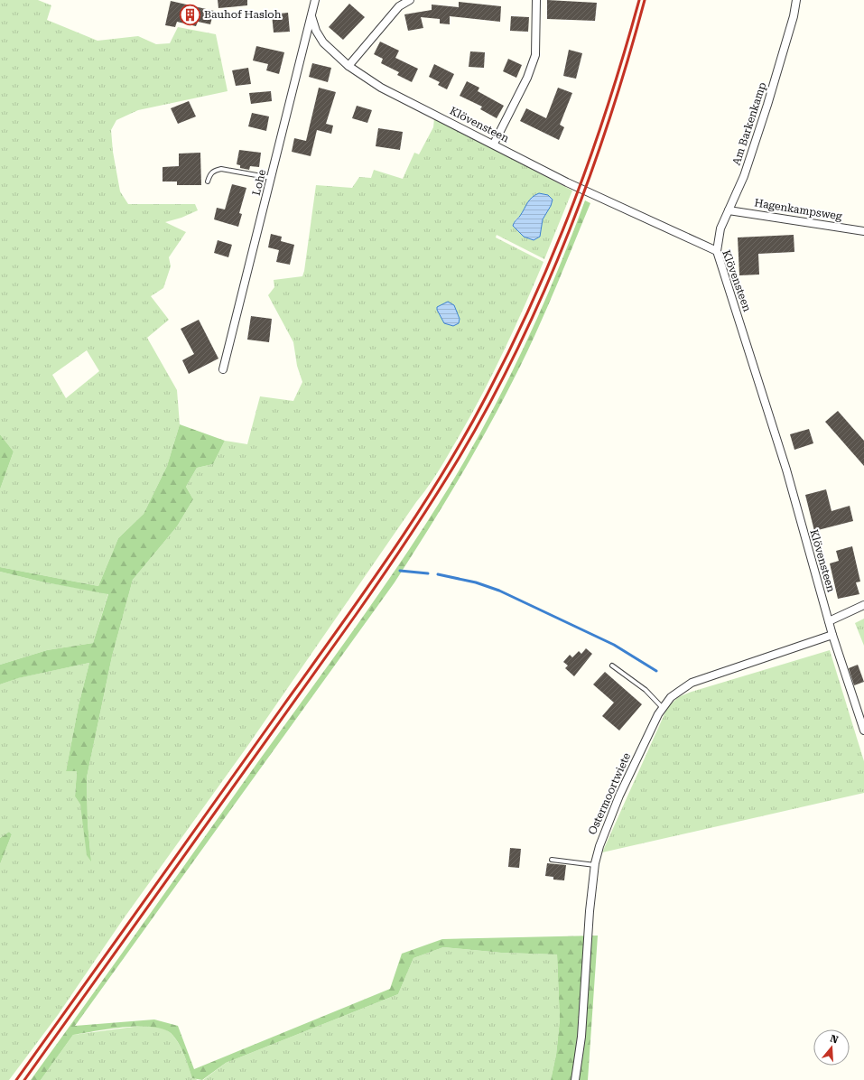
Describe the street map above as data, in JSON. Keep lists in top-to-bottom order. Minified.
{"streets":{"street":["Am Barkenkamp","Klövensteen","Lohe","Hagenkampsweg","Ostermoortwiete"]},"crossings":[["Am Barkenkamp","Klövensteen"],["Am Barkenkamp","Hagenkampsweg"],["Klövensteen","Lohe"],["Klövensteen","Ostermoortwiete"]],"places":{"building":["Bauhof Hasloh"]},"north":"top"}
